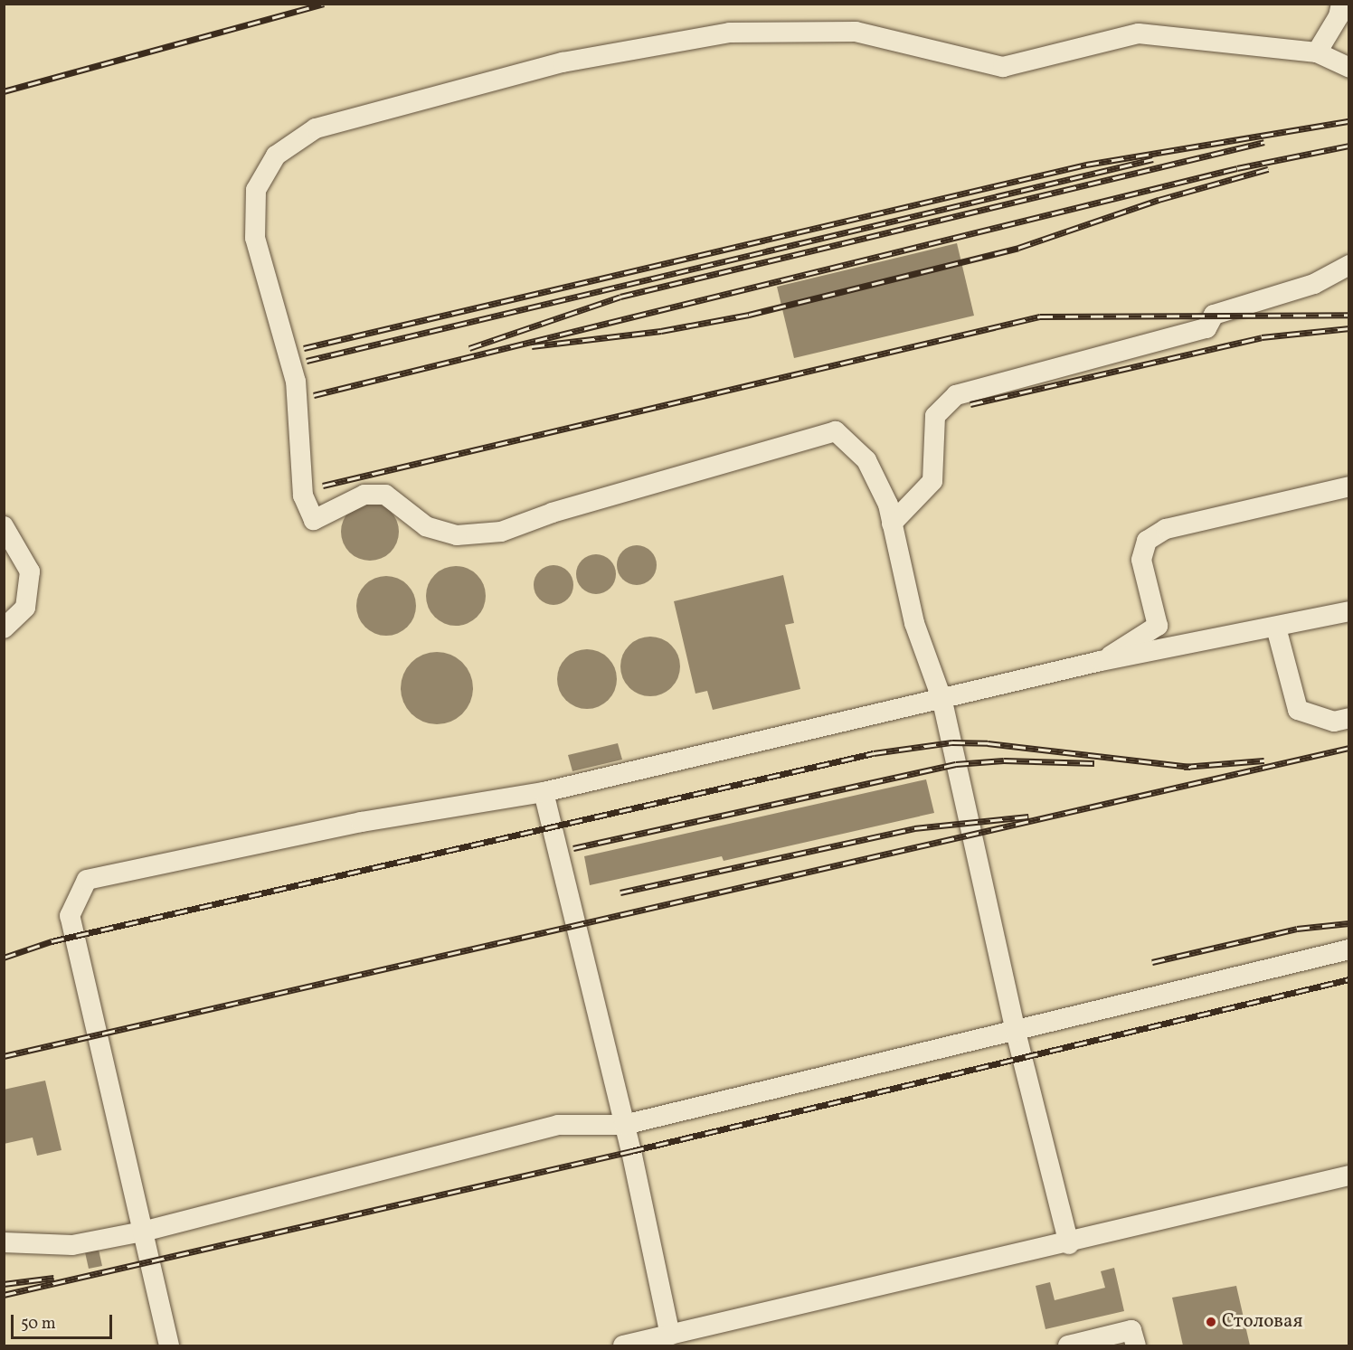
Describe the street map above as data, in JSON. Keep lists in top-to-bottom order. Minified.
{"places":["Столовая"],"scale_bar":"50 m"}
